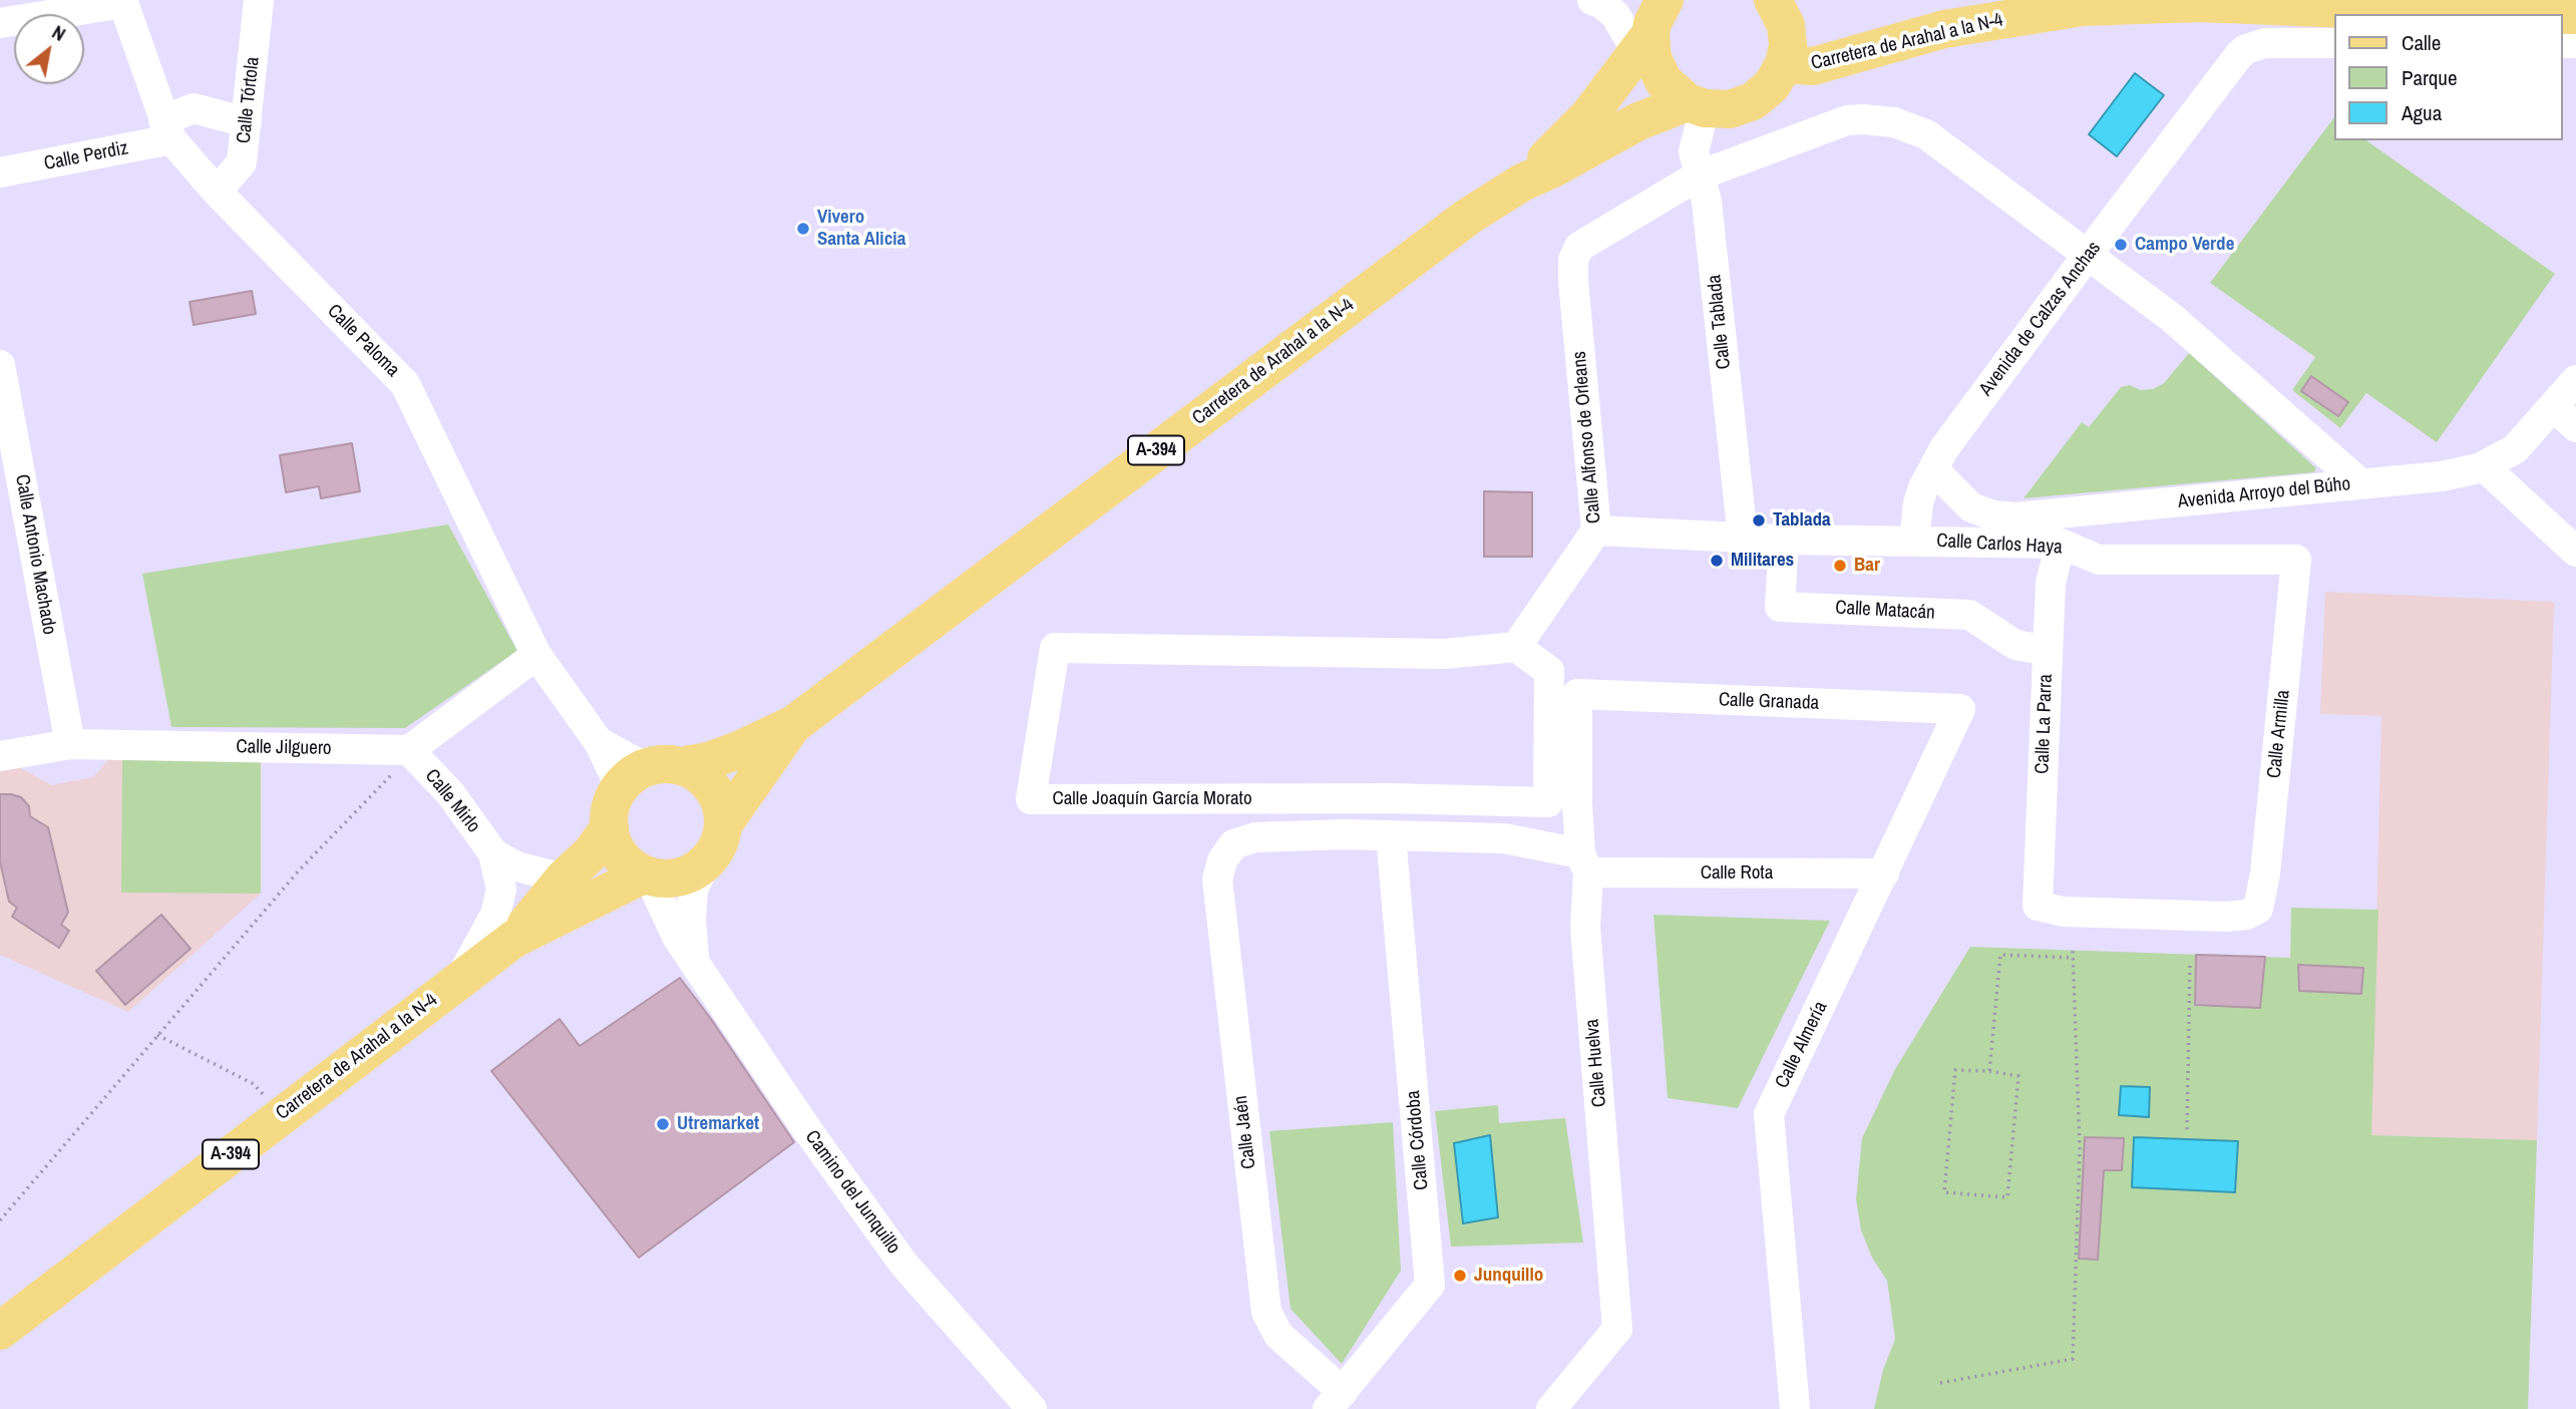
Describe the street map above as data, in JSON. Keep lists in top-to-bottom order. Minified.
{"streets":{"main road":["Carretera de Arahal a la N-4","A-394"],"street":["Calle Tórtola","Calle Perdiz","Avenida de Calzas Anchas","Calle Tablada","Calle Paloma","Calle Alfonso de Orleans","Avenida Arroyo del Búho","Calle Carlos Haya","Calle Antonio Machado","Calle Matacán","Calle Granada","Calle La Parra","Calle Armilla","Calle Jilguero","Calle Joaquín García Morato","Calle Mirlo","Calle Rota","Calle Almería","Calle Huelva","Calle Jaén","Calle Córdoba","Camino del Junquillo"]},"crossings":[["Carretera de Arahal a la N-4","Calle Tablada"],["Carretera de Arahal a la N-4","Calle Paloma"],["Carretera de Arahal a la N-4","A-394"],["Carretera de Arahal a la N-4","Calle Mirlo"],["Carretera de Arahal a la N-4","Camino del Junquillo"],["Calle Tórtola","Calle Perdiz"],["Calle Tórtola","Calle Paloma"],["Calle Perdiz","Calle Paloma"],["Avenida de Calzas Anchas","Avenida Arroyo del Búho"],["Avenida de Calzas Anchas","Calle Carlos Haya"],["Calle Tablada","Calle Alfonso de Orleans"],["Calle Tablada","A-394"],["Calle Tablada","Calle Carlos Haya"],["Calle Paloma","A-394"],["Calle Paloma","Camino del Junquillo"],["Calle Alfonso de Orleans","Calle Carlos Haya"],["Calle Alfonso de Orleans","Calle Joaquín García Morato"],["A-394","Camino del Junquillo"],["Calle Carlos Haya","Calle Matacán"],["Calle Carlos Haya","Calle La Parra"],["Calle Carlos Haya","Calle Armilla"],["Calle Antonio Machado","Calle Jilguero"],["Calle Matacán","Calle La Parra"],["Calle Granada","Calle Almería"],["Calle Granada","Calle Huelva"],["Calle La Parra","Calle Armilla"],["Calle Jilguero","Calle Mirlo"],["Calle Rota","Calle Almería"],["Calle Rota","Calle Huelva"],["Calle Rota","Calle Jaén"],["Calle Rota","Calle Córdoba"],["Calle Jaén","Calle Córdoba"]],"places":["Vivero Santa Alicia","Campo Verde","Tablada","Militares","Bar","Utremarket","Junquillo"],"legend":["Calle","Parque","Agua"],"north":"top right"}
